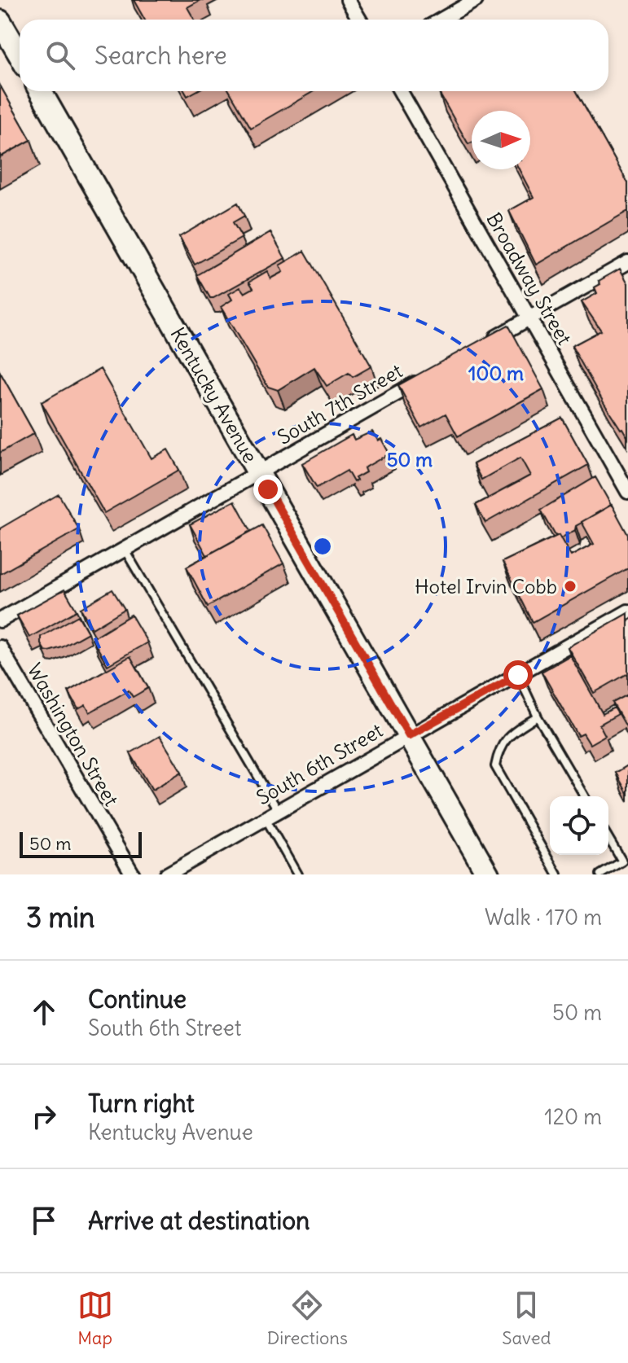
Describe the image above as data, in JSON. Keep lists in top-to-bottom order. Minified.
{"streets":{"main road":["Kentucky Avenue"],"street":["Broadway Street","South 7th Street","Washington Street","South 6th Street"]},"crossings":[["Kentucky Avenue","South 7th Street"],["Kentucky Avenue","South 6th Street"]],"places":["Hotel Irvin Cobb"],"scale_bar":"50 m","north":"right","page":{"search":"Search here","scale":"50 m","heading":["3 min","Walk · 170 m"],"list":[["Continue","South 6th Street","50 m"],["Turn right","Kentucky Avenue","120 m"],"Arrive at destination"],"nav":["Map","Directions","Saved"]},"rings":["100 m","50 m"]}
